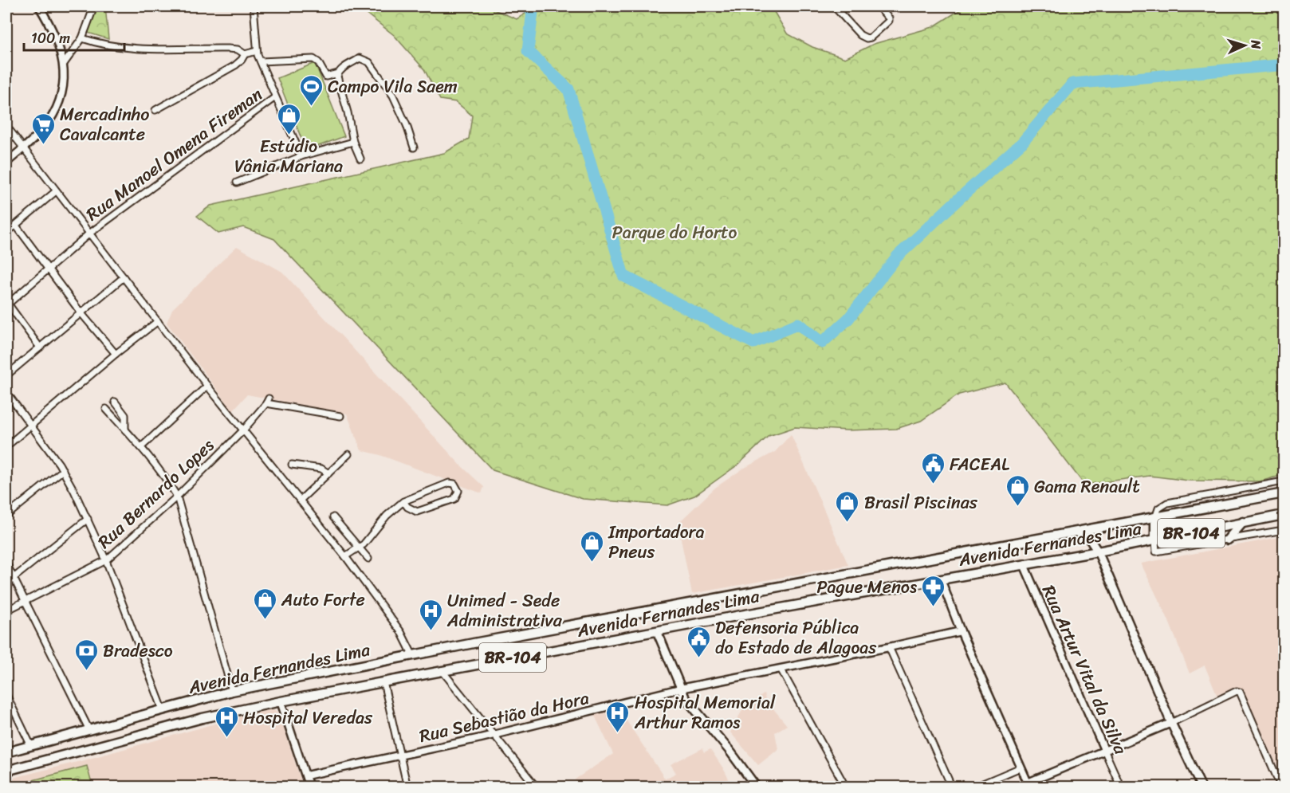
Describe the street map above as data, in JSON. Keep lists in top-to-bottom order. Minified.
{"streets":{"highway":["BR-104","Avenida Fernandes Lima"],"street":["Rua Manoel Omena Fireman","Rua Bernardo Lopes","Rua Artur Vital da Silva","Rua Sebastião da Hora"]},"crossings":[["Avenida Fernandes Lima","Rua Artur Vital da Silva"]],"parks":["Parque do Horto"],"places":{"sports":["Campo Vila Saem"],"shop":["Estúdio Vânia Mariana","Gama Renault","Brasil Piscinas","Importadora Pneus","Auto Forte"],"supermarket":["Mercadinho Cavalcante"],"public building":["FACEAL","Defensoria Pública do Estado de Alagoas"],"pharmacy":["Pague Menos"],"hospital":["Unimed - Sede Administrativa","Hospital Memorial Arthur Ramos","Hospital Veredas"],"bank":["Bradesco"]},"scale_bar":"100 m","north":"right"}
